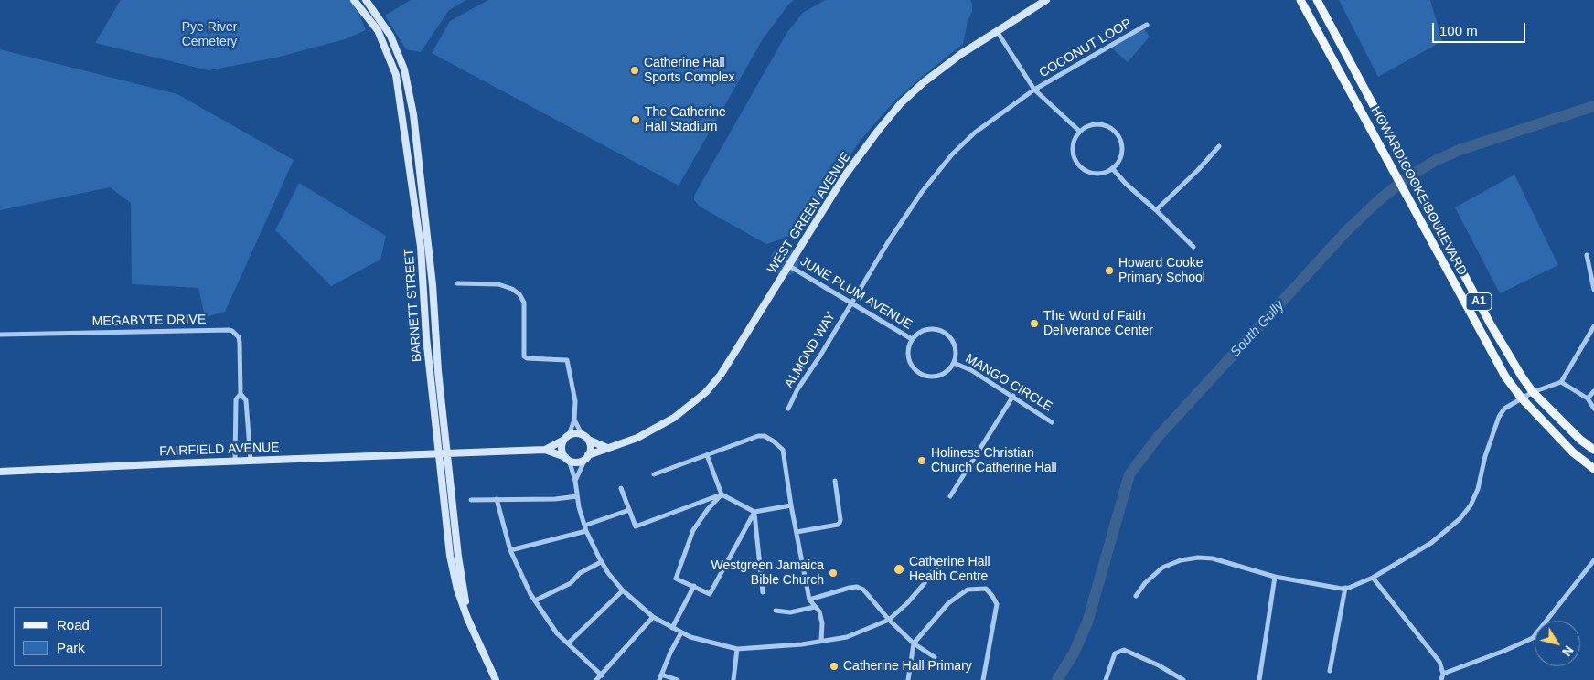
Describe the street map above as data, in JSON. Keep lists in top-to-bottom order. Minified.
{"streets":{"main road":["HOWARD COOKE BOULEVARD","A1"],"street":["COCONUT LOOP","WEST GREEN AVENUE","JUNE PLUM AVENUE","BARNETT STREET","MEGABYTE DRIVE","ALMOND WAY","MANGO CIRCLE","FAIRFIELD AVENUE"]},"crossings":[["COCONUT LOOP","JUNE PLUM AVENUE"],["COCONUT LOOP","ALMOND WAY"],["WEST GREEN AVENUE","JUNE PLUM AVENUE"],["JUNE PLUM AVENUE","ALMOND WAY"],["JUNE PLUM AVENUE","MANGO CIRCLE"],["BARNETT STREET","FAIRFIELD AVENUE"],["MEGABYTE DRIVE","FAIRFIELD AVENUE"]],"water":["South Gully"],"parks":["Pye River Cemetery"],"places":["Catherine Hall Sports Complex","The Catherine Hall Stadium","Howard Cooke Primary School","The Word of Faith Deliverance Center","Holiness Christian Church Catherine Hall","Catherine Hall Health Centre","Westgreen Jamaica Bible Church","Catherine Hall Primary"],"legend":["Road","Park"],"scale_bar":"100 m","north":"bottom right"}
